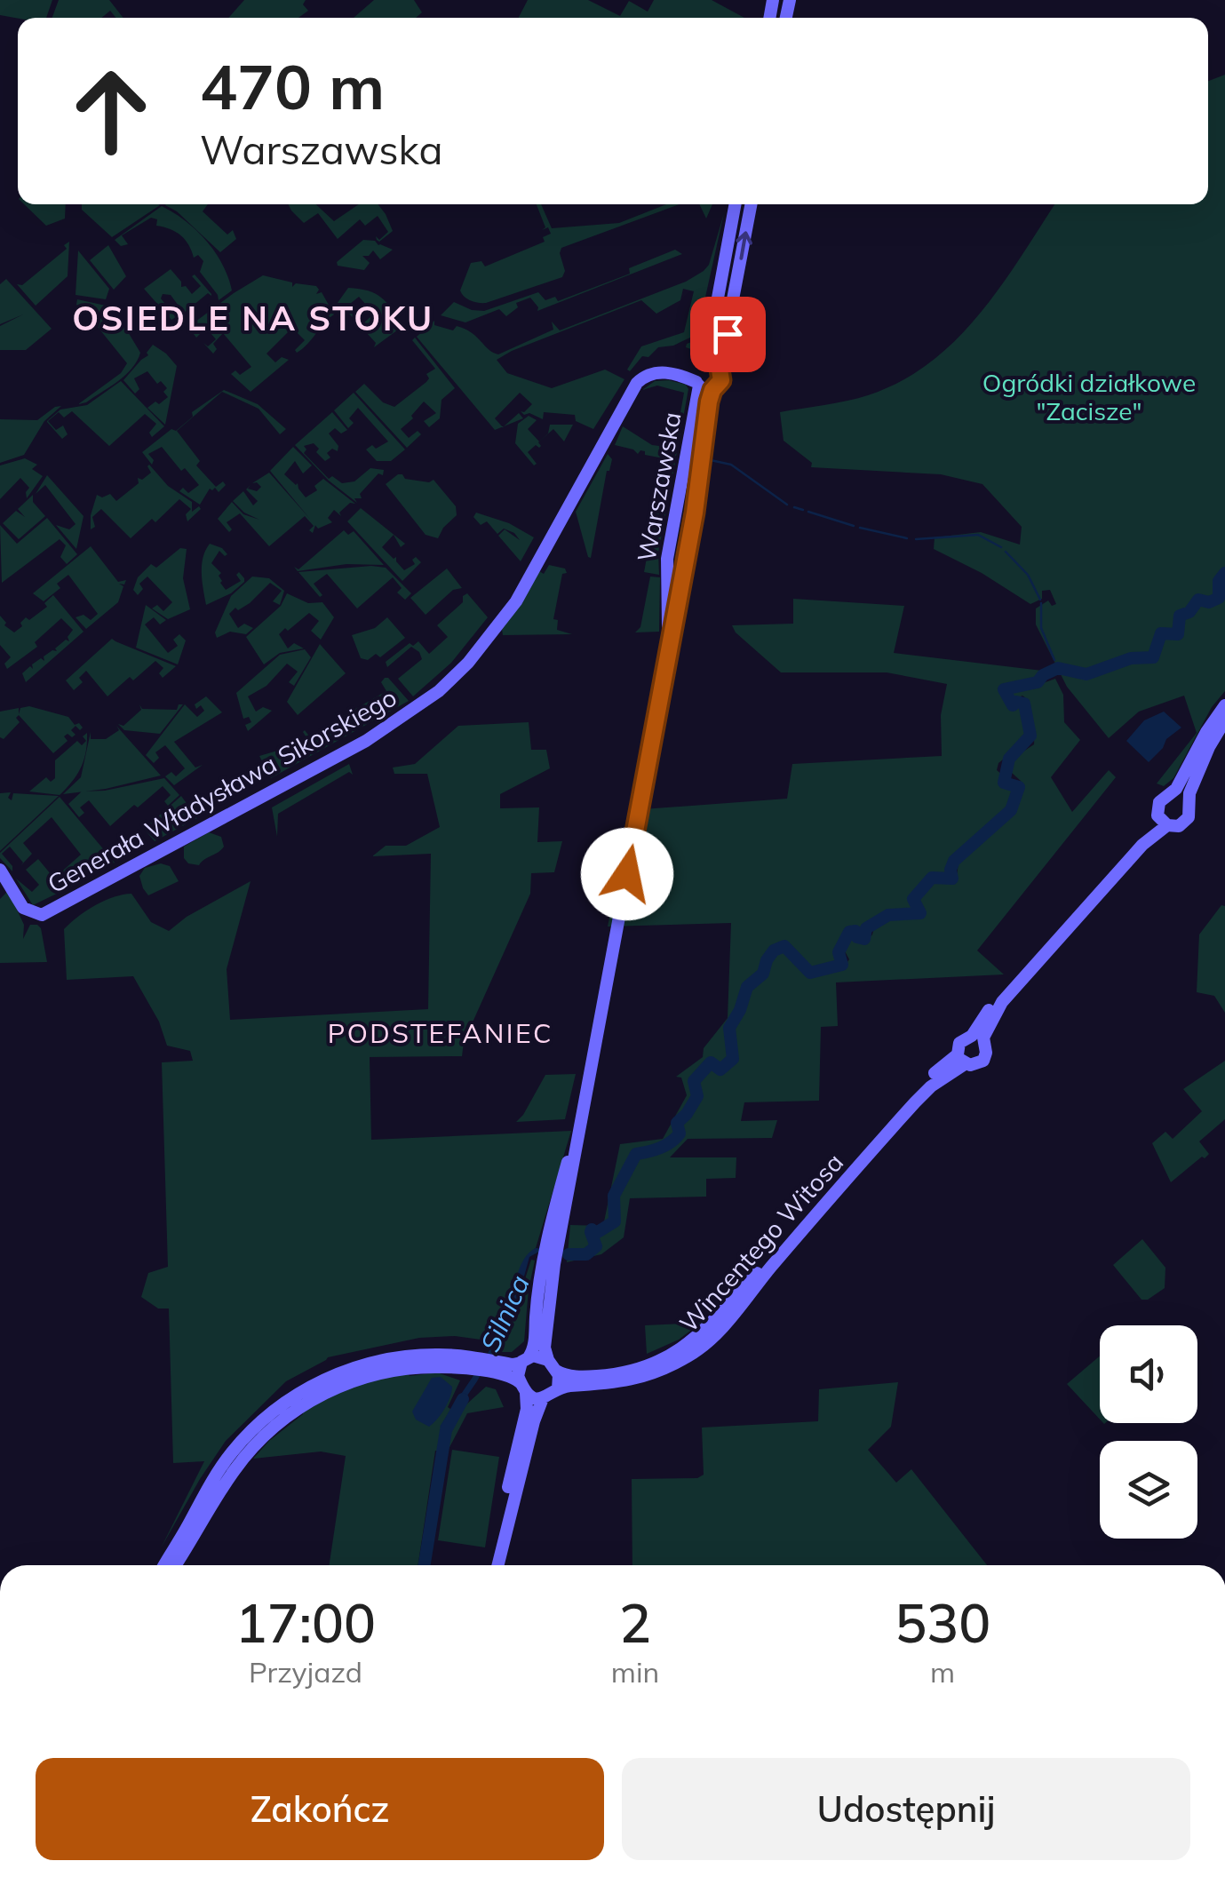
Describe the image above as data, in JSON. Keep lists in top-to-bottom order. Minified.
{"streets":{"main road":["Warszawska","Generała Władysława Sikorskiego","Wincentego Witosa"]},"crossings":[["Warszawska","Generała Władysława Sikorskiego"],["Warszawska","Wincentego Witosa"]],"districts":["OSIEDLE NA STOKU","PODSTEFANIEC"],"water":["Silnica"],"parks":["Ogródki działkowe \"Zacisze\""],"page":{"turn":["470 m","Warszawska"],"eta":["17:00","Przyjazd","2","min","530","m"],"buttons":["Zakończ","Udostępnij"]}}
